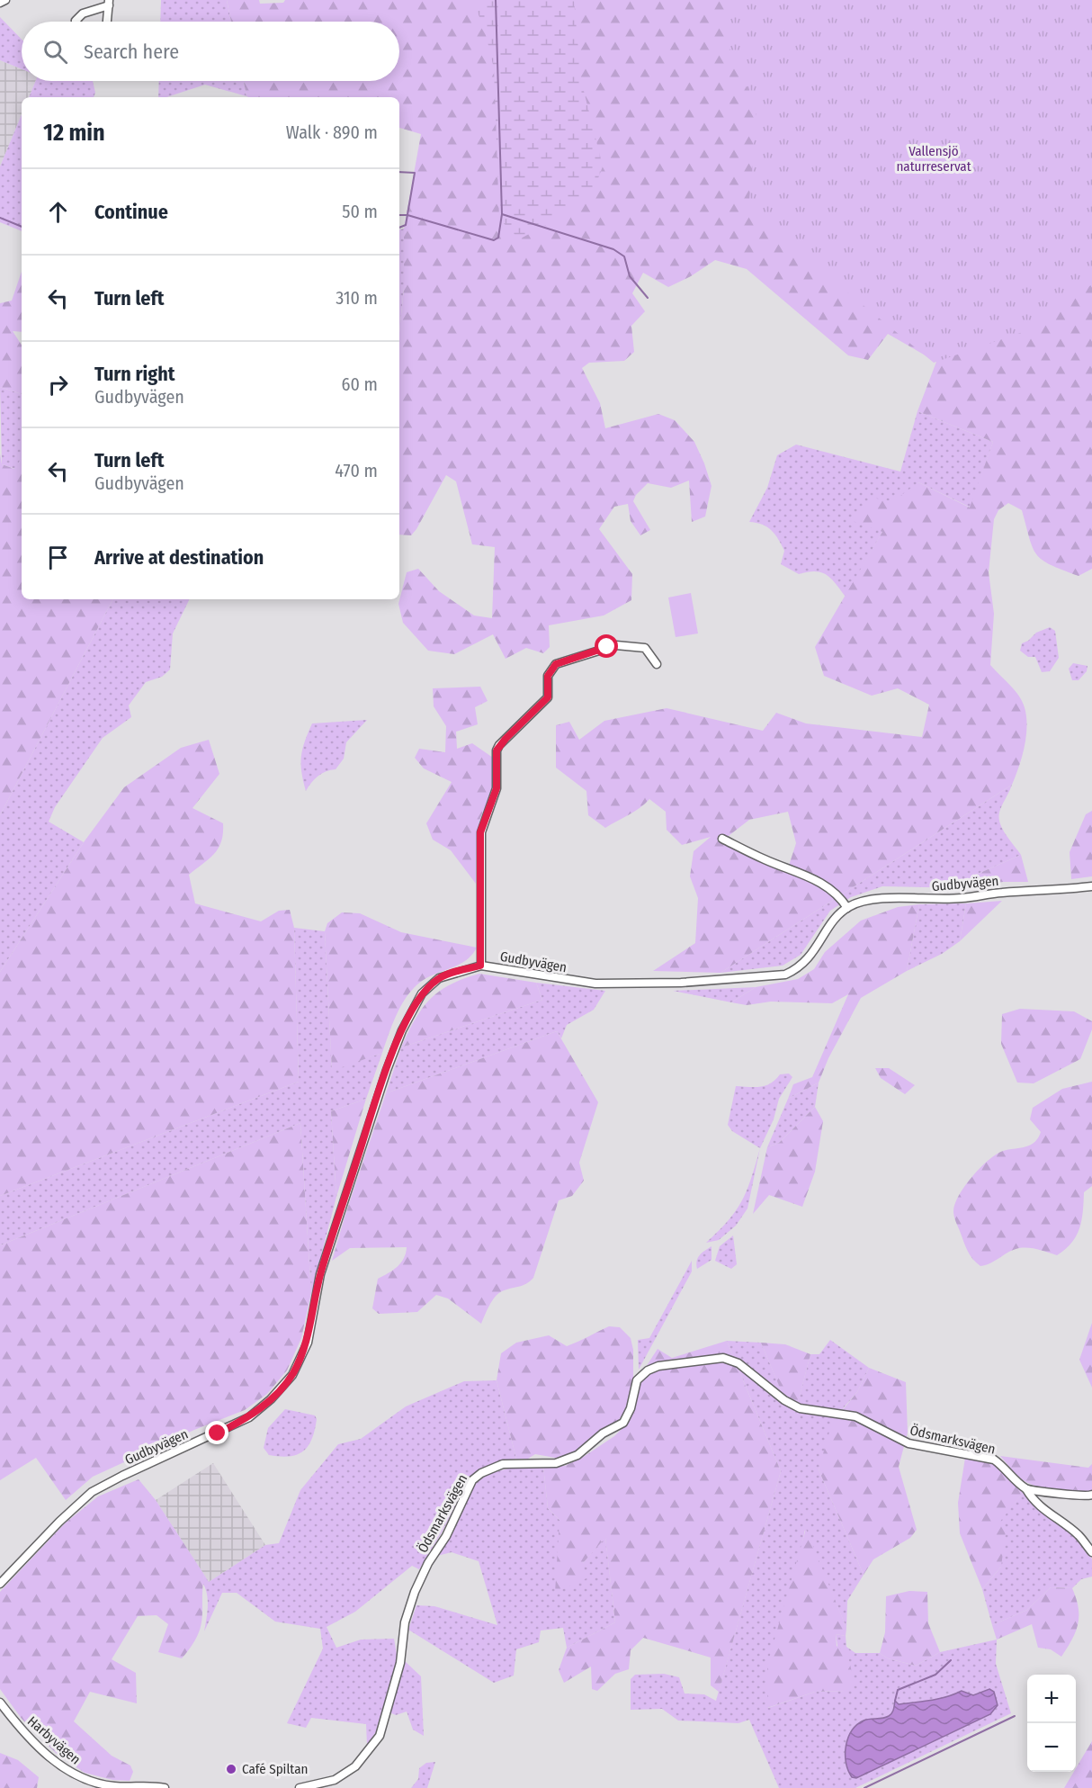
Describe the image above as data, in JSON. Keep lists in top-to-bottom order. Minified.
{"streets":{"street":["Gudbyvägen","Ödsmarksvägen","Harbyvägen"]},"parks":["Vallensjö naturreservat"],"places":["Café Spiltan"],"page":{"search":"Search here","heading":["12 min","Walk · 890 m"],"list":[["Continue","50 m"],["Turn left","310 m"],["Turn right","Gudbyvägen","60 m"],["Turn left","Gudbyvägen","470 m"],"Arrive at destination"],"map_buttons":["+","−"]}}
